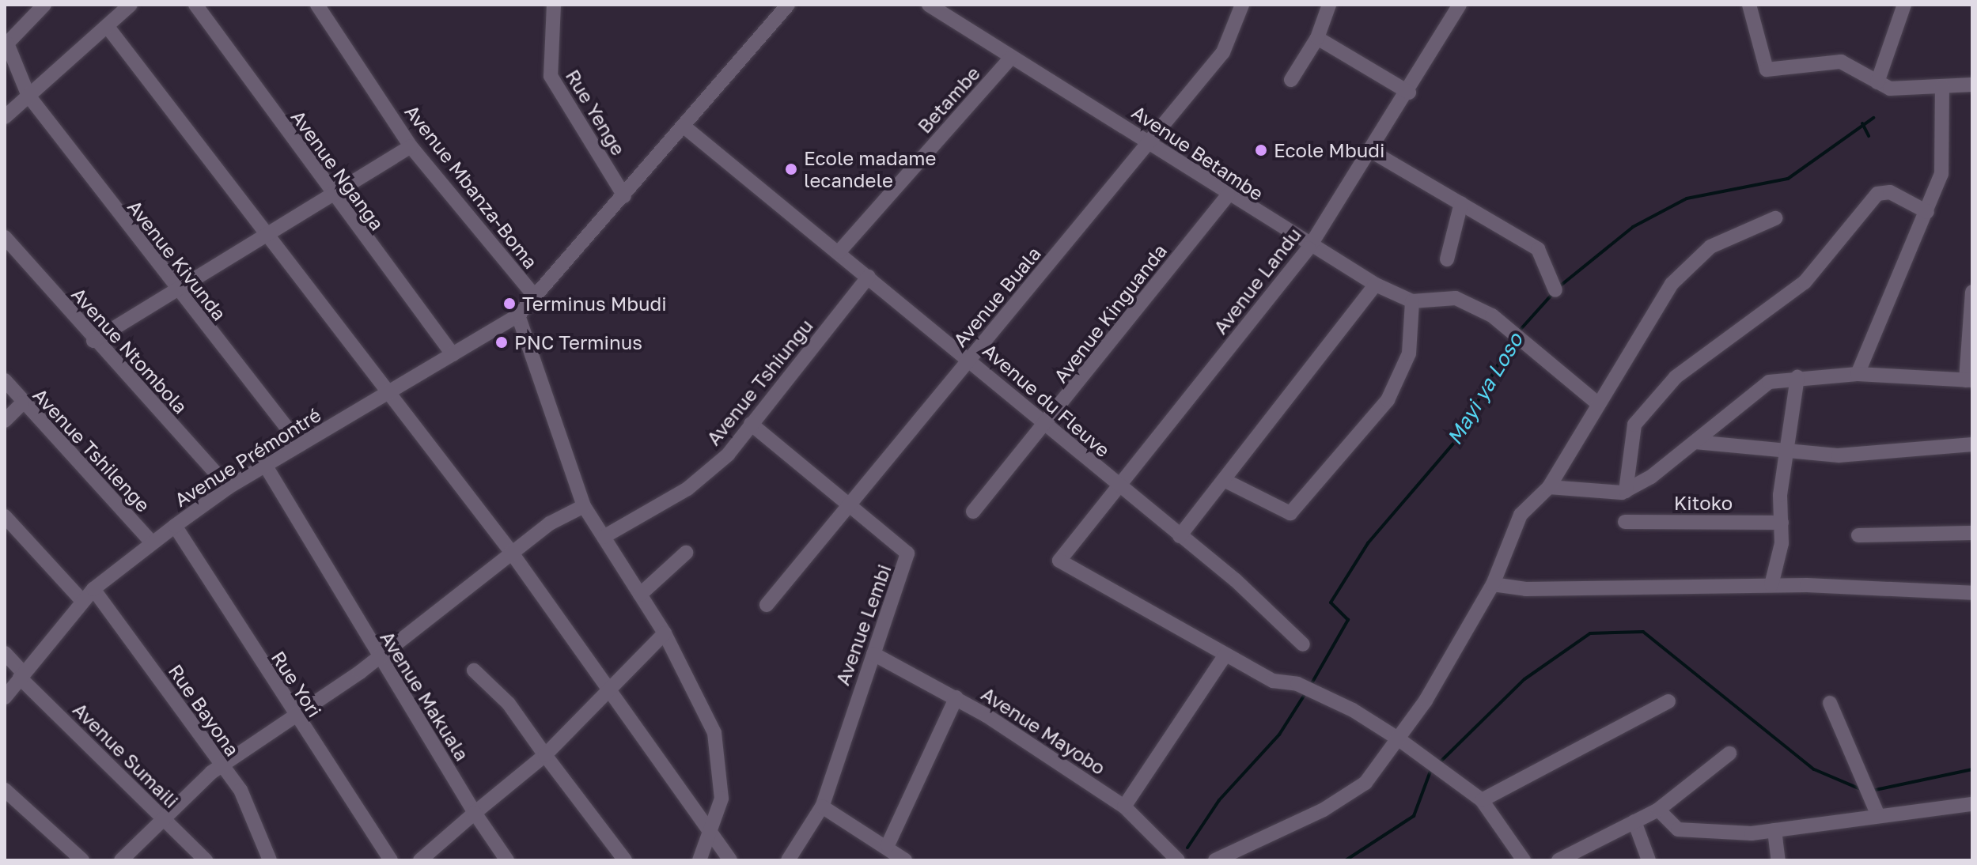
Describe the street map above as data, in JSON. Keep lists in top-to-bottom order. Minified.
{"streets":{"street":["Betambe","Rue Yenge","Avenue Betambe","Avenue Nganga","Avenue Mbanza-Boma","Avenue Kivunda","Avenue Landu","Avenue Buala","Avenue Kinguanda","Avenue Ntombola","Avenue Tshiungu","Avenue du Fleuve","Avenue Tshilenge","Avenue Prémontré","Kitoko","Avenue Lembi","Rue Yori","Avenue Makuala","Rue Bayona","Avenue Mayobo","Avenue Sumaili"]},"crossings":[["Betambe","Avenue Betambe"],["Betambe","Avenue du Fleuve"],["Rue Yenge","Avenue Prémontré"],["Avenue Betambe","Avenue Landu"],["Avenue Betambe","Avenue Buala"],["Avenue Betambe","Avenue Kinguanda"],["Avenue Nganga","Avenue Prémontré"],["Avenue Mbanza-Boma","Avenue Prémontré"],["Avenue Kivunda","Avenue Prémontré"],["Avenue Landu","Avenue du Fleuve"],["Avenue Buala","Avenue du Fleuve"],["Avenue Buala","Avenue Lembi"],["Avenue Kinguanda","Avenue du Fleuve"],["Avenue Ntombola","Avenue Prémontré"],["Avenue Tshiungu","Avenue du Fleuve"],["Avenue Tshiungu","Avenue Lembi"],["Avenue du Fleuve","Avenue Prémontré"],["Avenue Tshilenge","Avenue Prémontré"],["Avenue Prémontré","Rue Yori"],["Avenue Prémontré","Avenue Makuala"],["Avenue Prémontré","Rue Bayona"],["Avenue Prémontré","Avenue Sumaili"],["Avenue Lembi","Avenue Mayobo"]],"water":["Mayi ya Loso"],"places":["Ecole Mbudi","Ecole madame lecandele","Terminus Mbudi","PNC Terminus"]}
